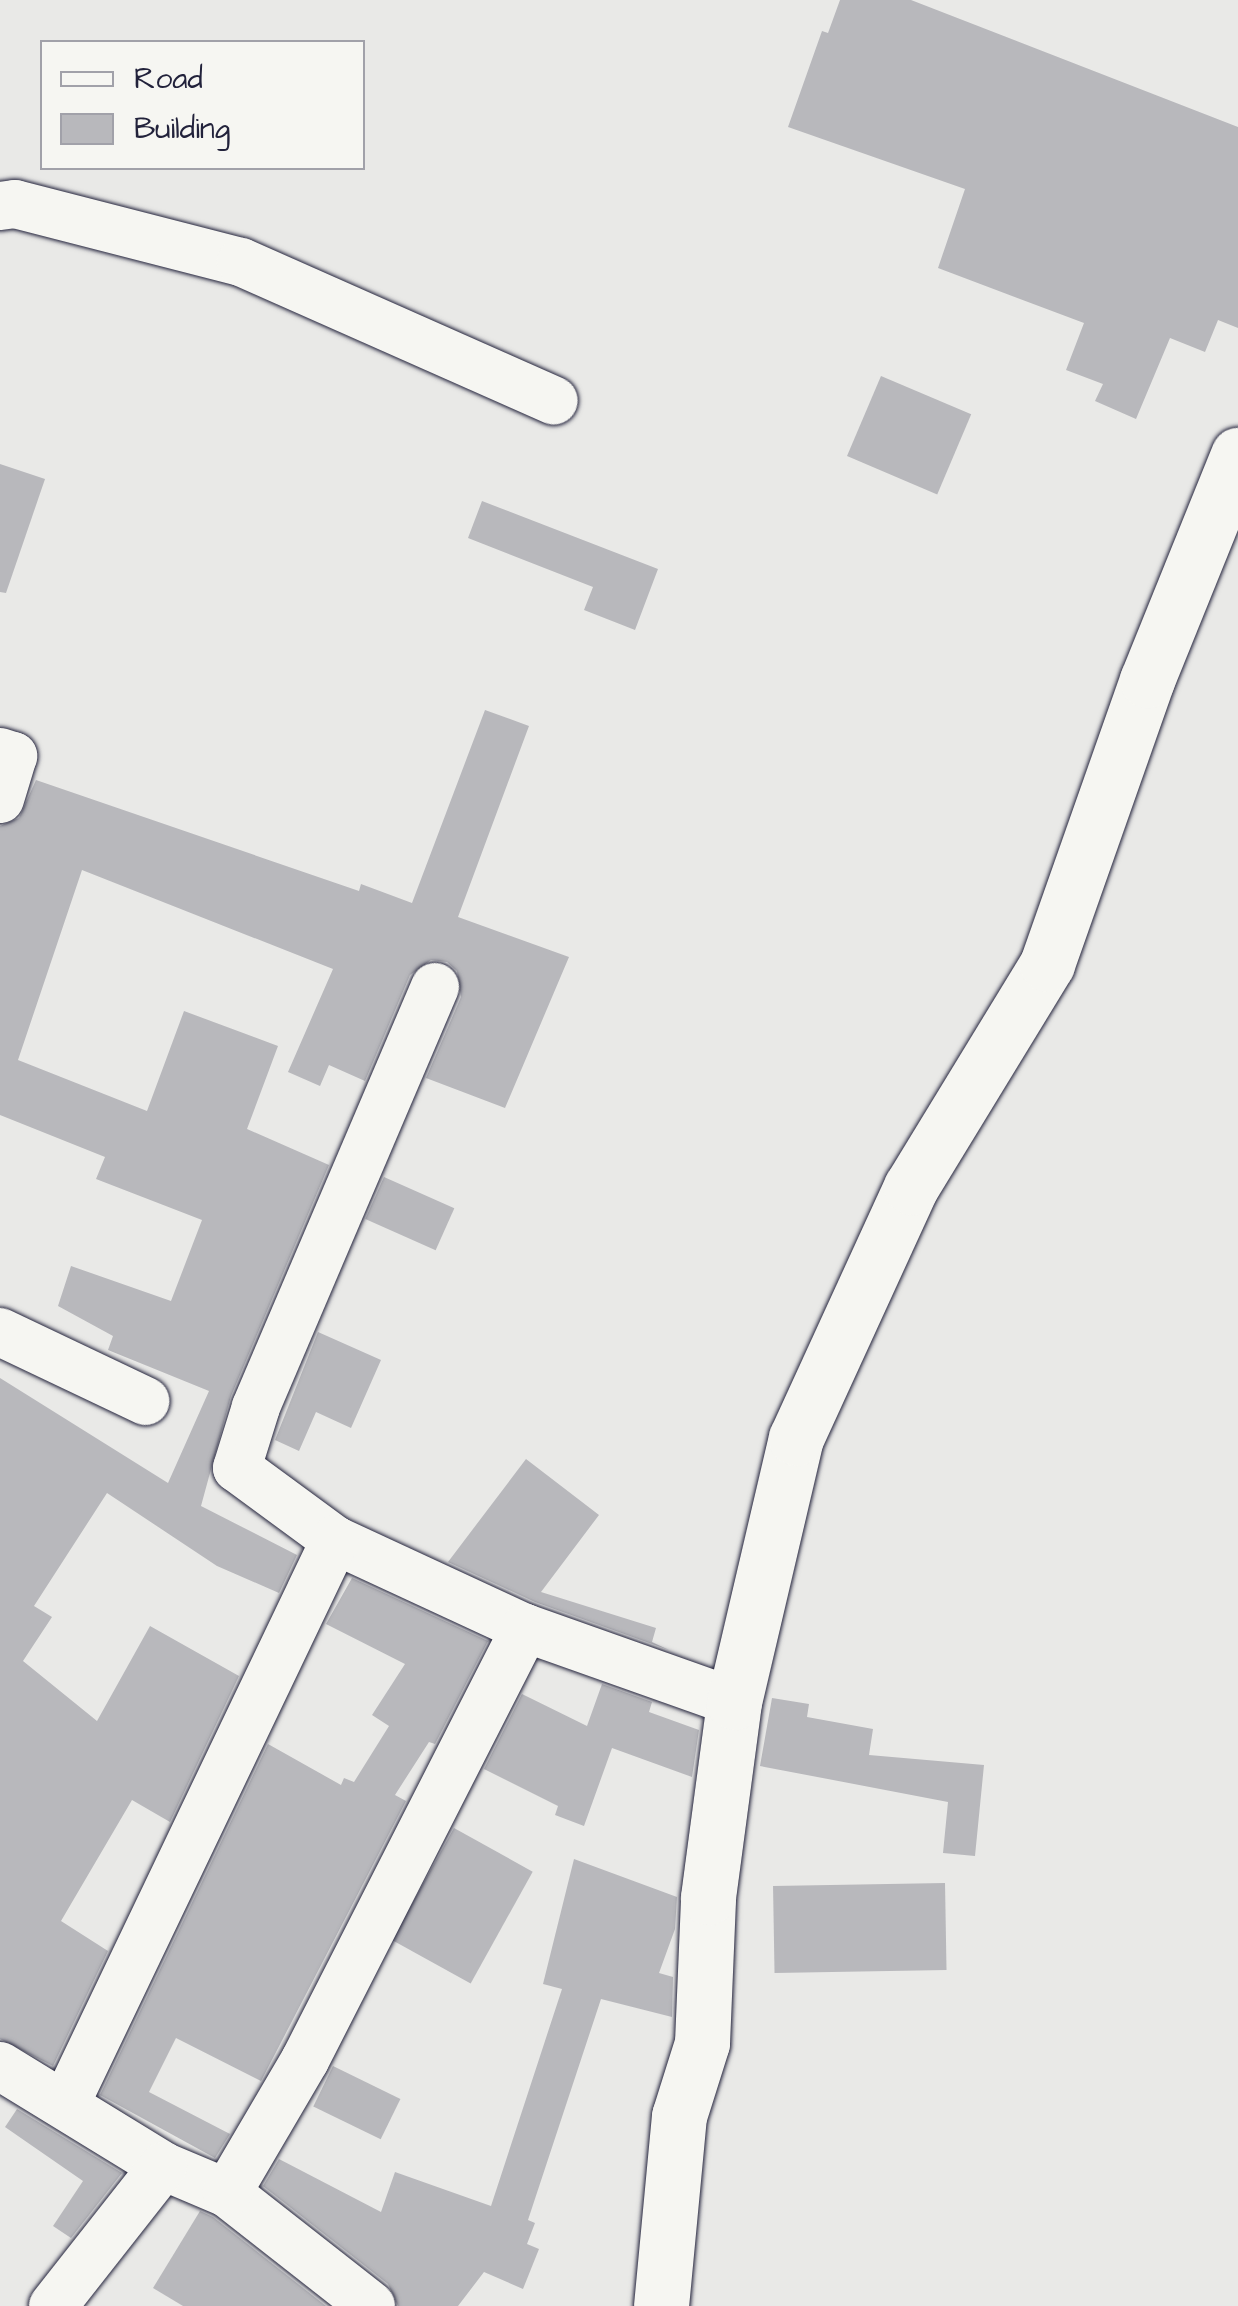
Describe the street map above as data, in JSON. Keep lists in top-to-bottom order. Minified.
{"legend":["Road","Building"]}
